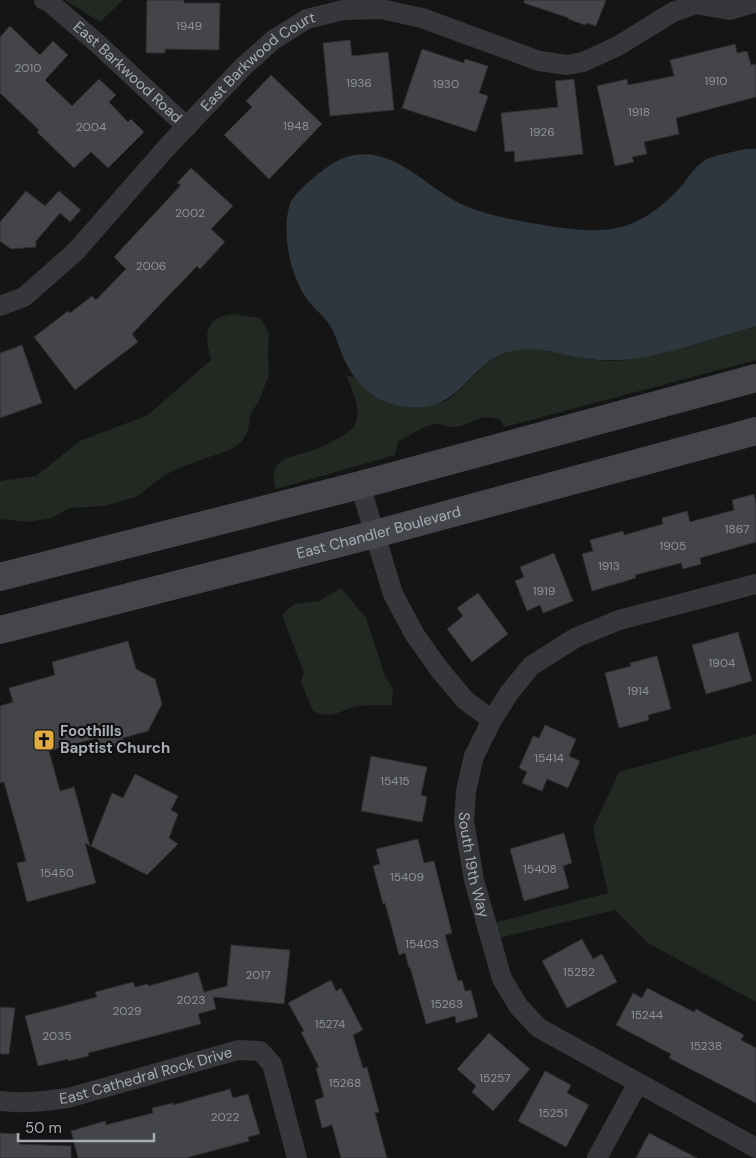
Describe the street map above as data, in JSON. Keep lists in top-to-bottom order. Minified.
{"streets":{"main road":["East Chandler Boulevard"],"street":["East Barkwood Court","East Barkwood Road","South 19th Way","East Cathedral Rock Drive"]},"crossings":[["East Barkwood Court","East Barkwood Road"]],"places":{"church":["Foothills Baptist Church"]},"house_numbers":["1949","2010","1910","1936","1930","1918","1948","2004","1926","2002","2006","1867","1905","1913","1919","1904","1914","15414","15415","15408","15450","15409","15403","15252","2017","2023","15263","2029","15244","15274","2035","15238","15257","15268","15251","2022"],"scale_bar":"50 m"}
